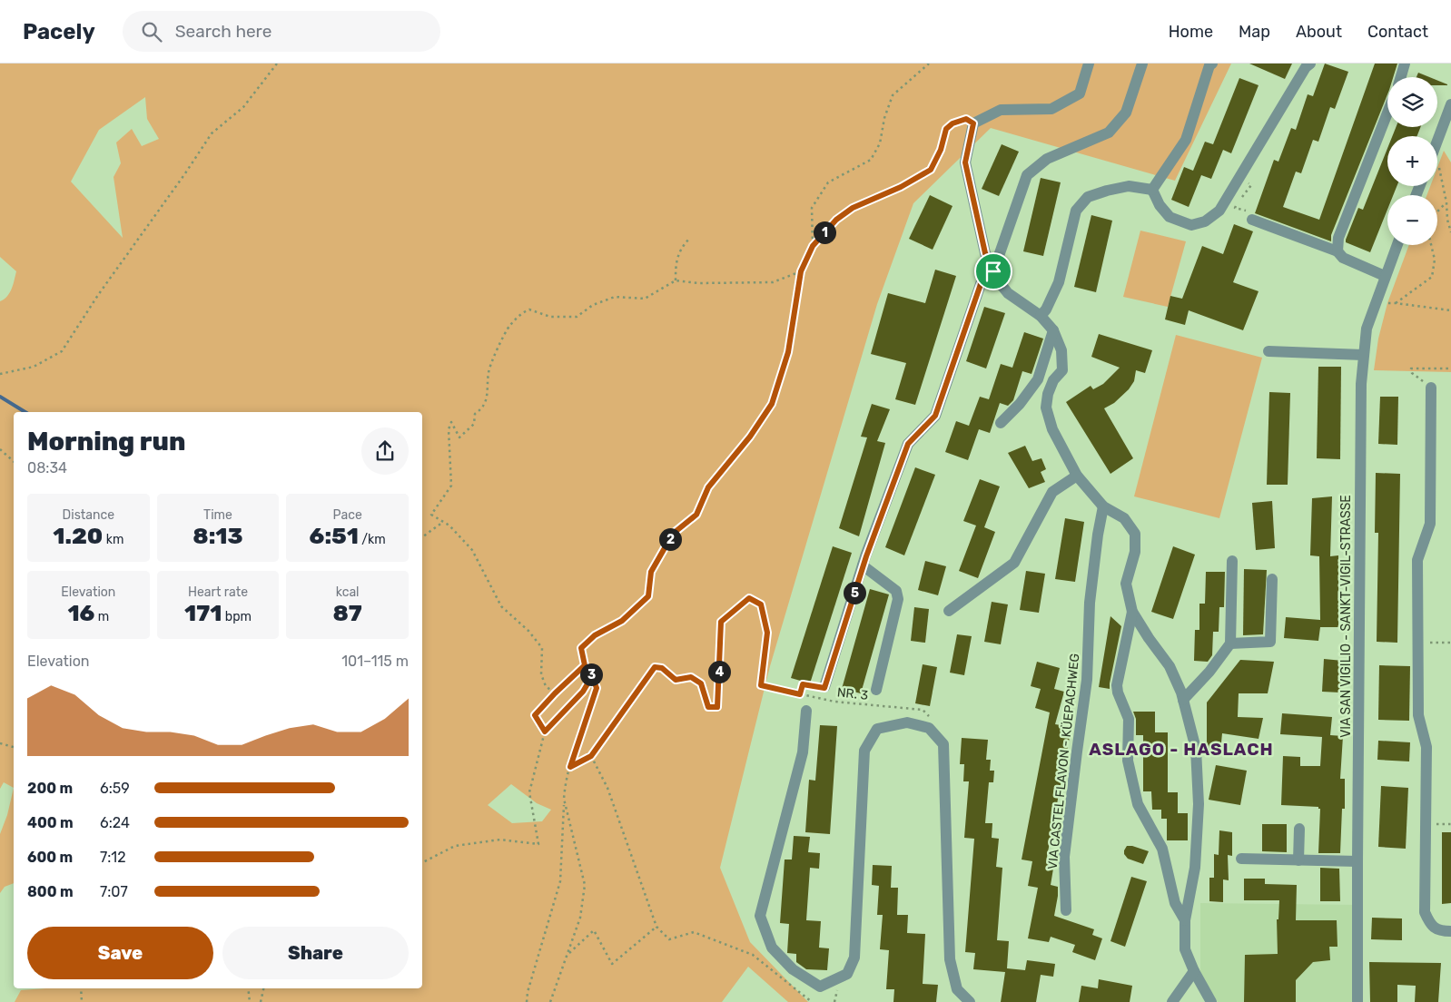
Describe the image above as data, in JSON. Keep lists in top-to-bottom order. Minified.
{"streets":{"street":["VIA SAN VIGILIO - SANKT-VIGIL-STRASSE","VIA CASTEL FLAVON - KÜEPACHWEG"],"path":["NR. 3"]},"districts":["ASLAGO - HASLACH"],"page":{"header":"Pacely","search":"Search here","nav":["Home","Map","About","Contact"],"map_buttons":["+","−"],"pins":["1","2","5","4","3"],"heading":["Morning run","08:34"],"stats":[["Distance","1.20 km"],["Time","8:13"],["Pace","6:51 /km"],["Elevation","16 m"],["Heart rate","171 bpm"],["kcal","87"]],"chart":["Elevation","101–115 m"],"list":[{"name":"200 m","note":"6:59"},{"name":"400 m","note":"6:24"},{"name":"600 m","note":"7:12"},{"name":"800 m","note":"7:07"}],"buttons":["Save","Share"]}}
